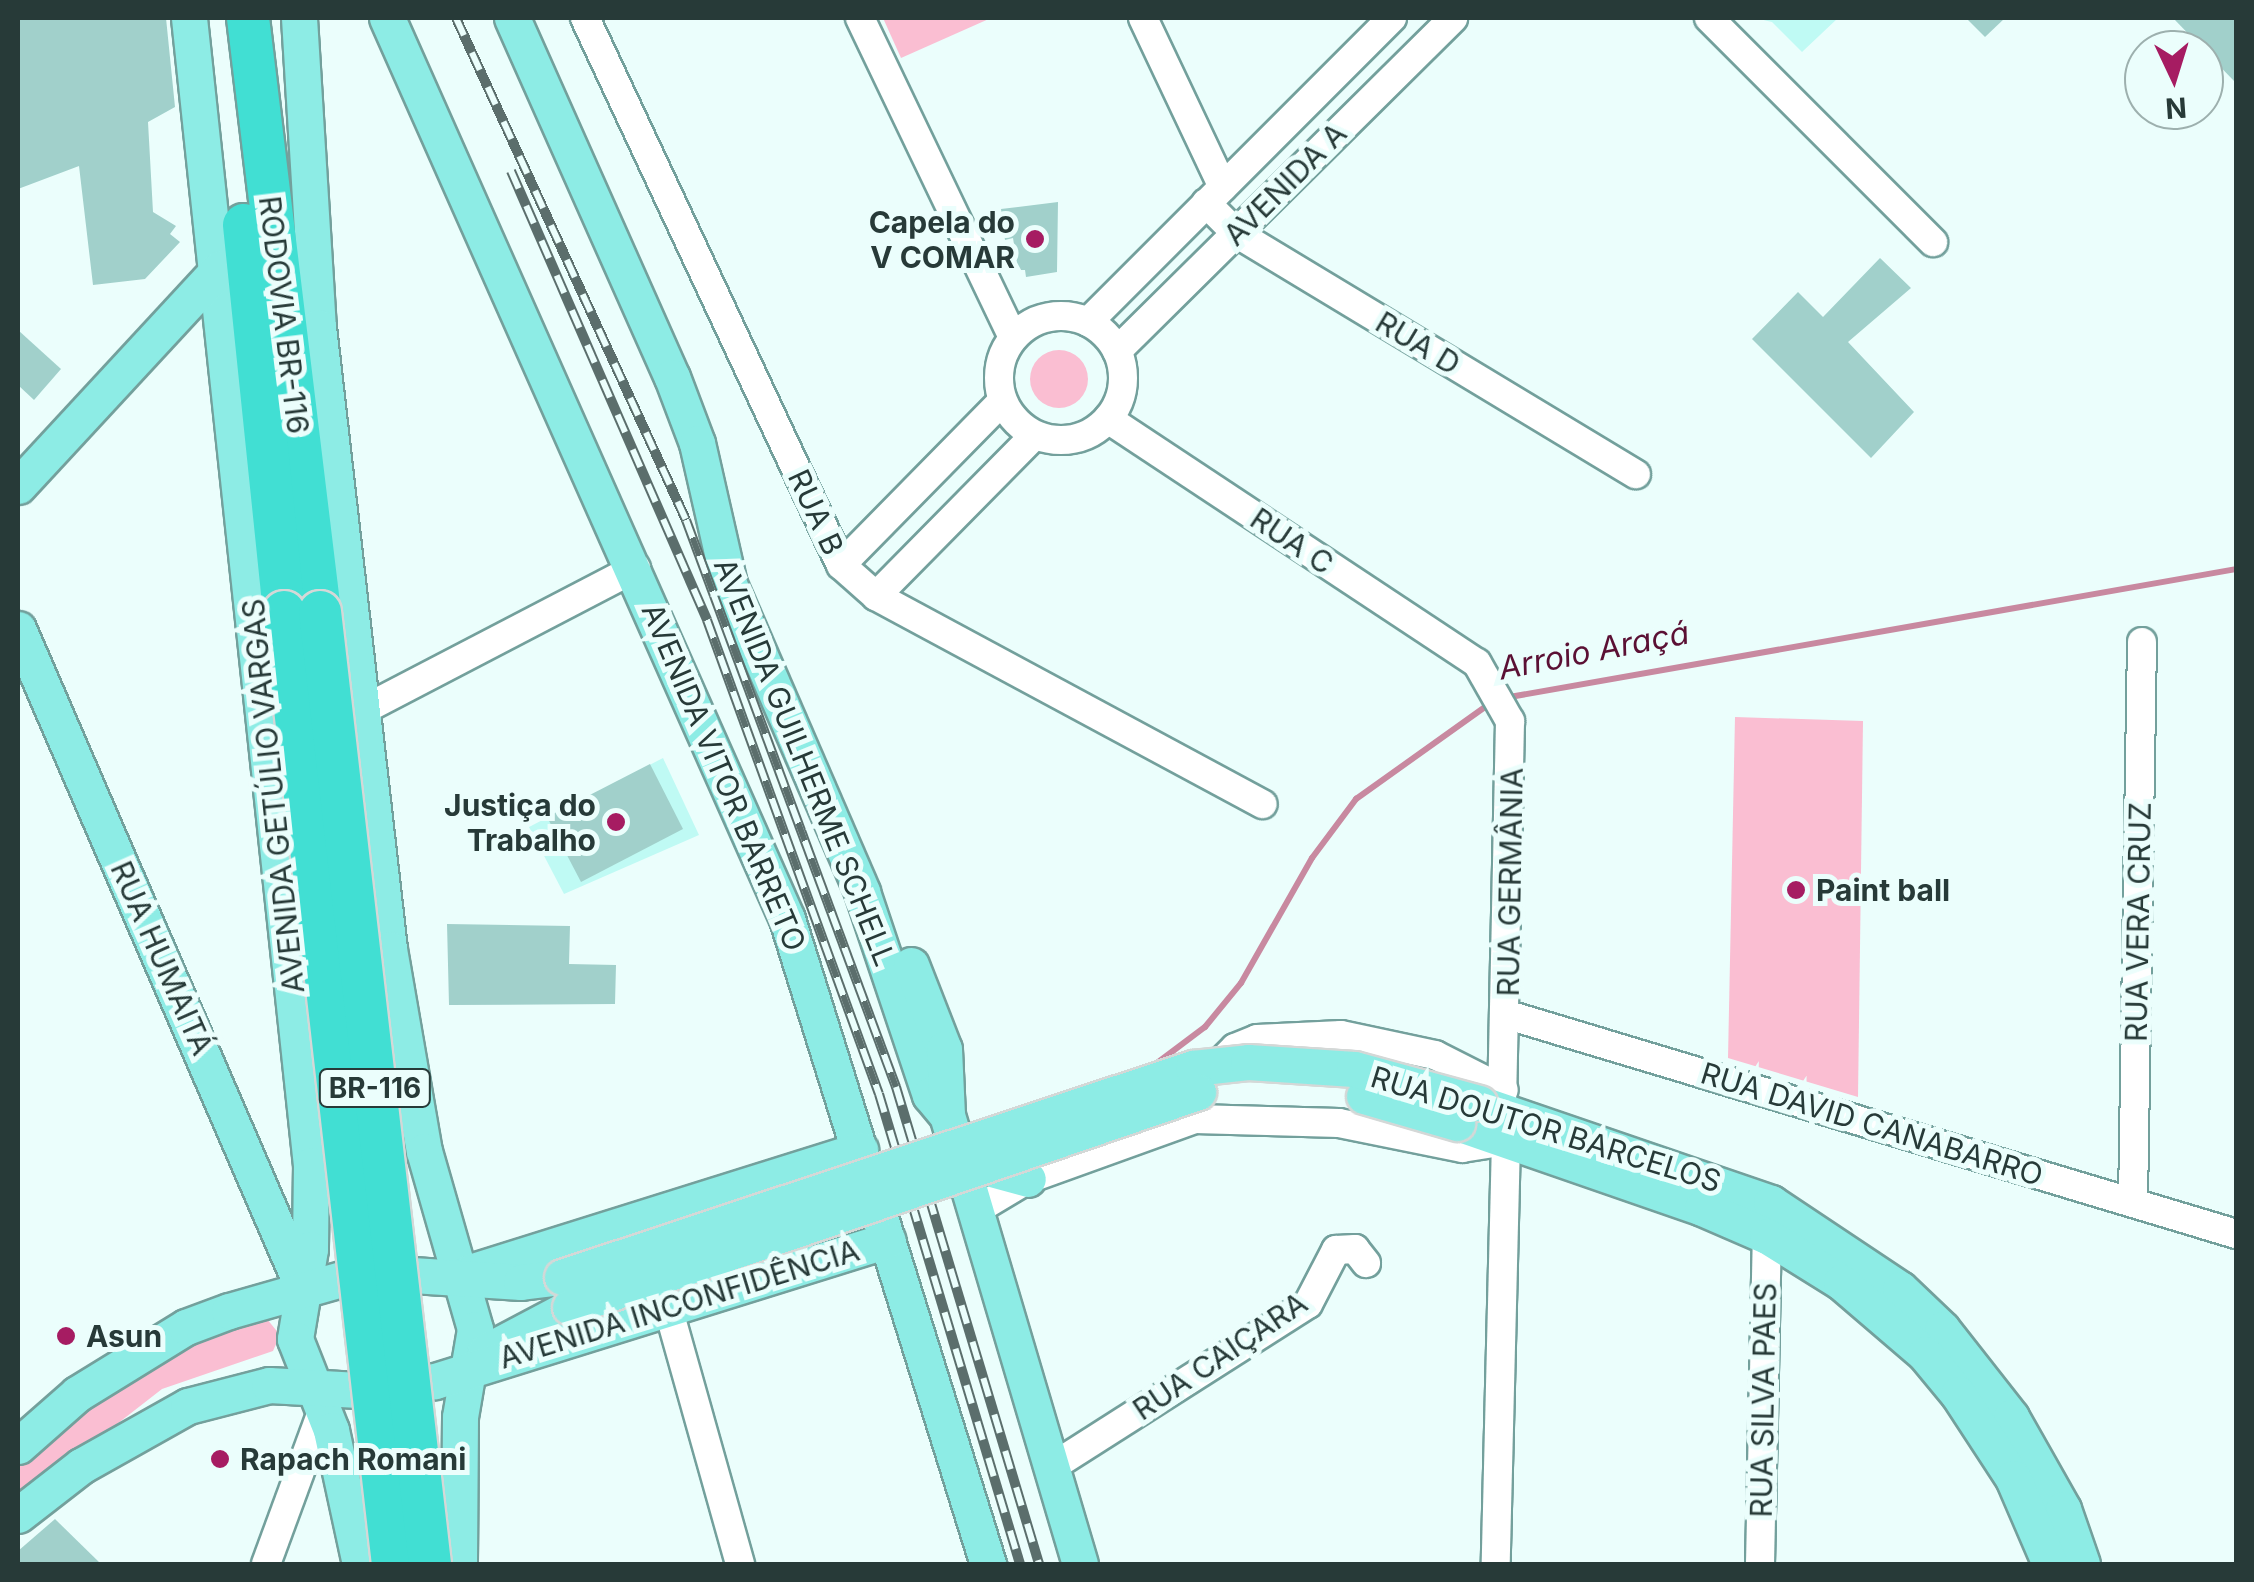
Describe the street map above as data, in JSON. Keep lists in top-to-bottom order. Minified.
{"streets":{"highway":["RODOVIA BR-116","BR-116"],"main road":["AVENIDA GUILHERME SCHELL","AVENIDA VITOR BARRETO","AVENIDA GETÚLIO VARGAS","RUA HUMAITÁ","RUA DOUTOR BARCELOS","AVENIDA INCONFIDÊNCIA"],"street":["AVENIDA A","RUA D","RUA B","RUA C","RUA GERMÂNIA","RUA VERA CRUZ","RUA DAVID CANABARRO","RUA CAIÇARA","RUA SILVA PAES"]},"crossings":[["AVENIDA A","RUA D"],["AVENIDA A","RUA C"],["RODOVIA BR-116","BR-116"],["RUA C","RUA GERMÂNIA"],["AVENIDA GUILHERME SCHELL","RUA CAIÇARA"],["AVENIDA VITOR BARRETO","AVENIDA INCONFIDÊNCIA"],["AVENIDA GETÚLIO VARGAS","RUA HUMAITÁ"],["AVENIDA GETÚLIO VARGAS","AVENIDA INCONFIDÊNCIA"],["RUA GERMÂNIA","RUA DAVID CANABARRO"],["RUA GERMÂNIA","RUA DOUTOR BARCELOS"],["RUA VERA CRUZ","RUA DAVID CANABARRO"],["RUA HUMAITÁ","AVENIDA INCONFIDÊNCIA"],["RUA DOUTOR BARCELOS","AVENIDA INCONFIDÊNCIA"],["RUA DOUTOR BARCELOS","RUA SILVA PAES"]],"water":["Arroio Araçá"],"places":["Capela do V COMAR","Justiça do Trabalho","Paint ball","Asun","Rapach Romani"],"north":"bottom"}
